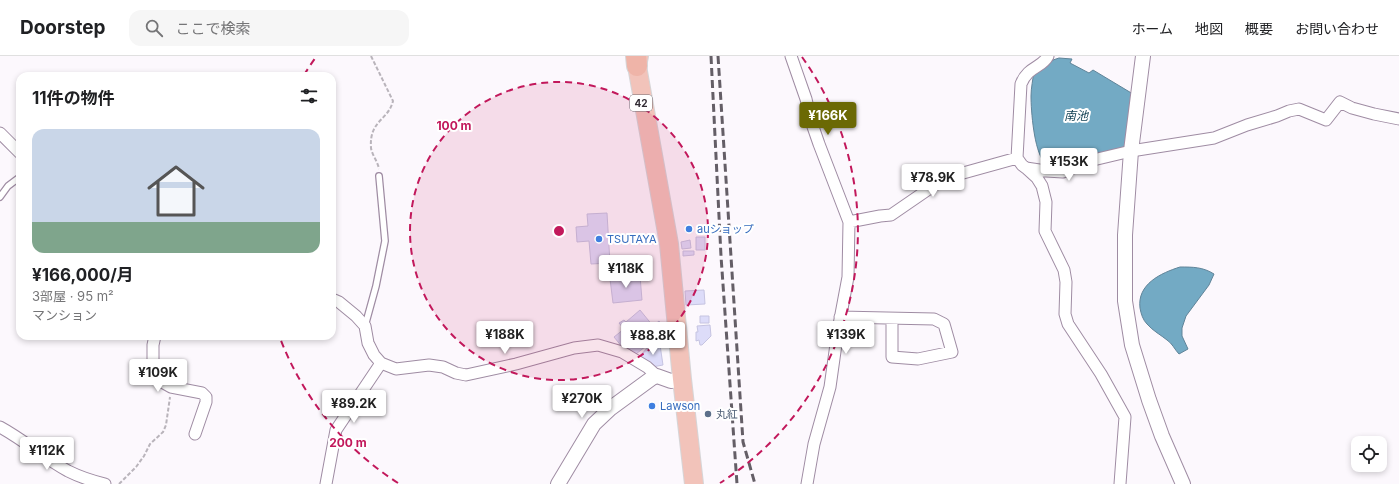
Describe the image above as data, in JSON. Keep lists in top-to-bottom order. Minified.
{"streets":{"highway":["42"]},"water":["南池"],"places":["auショップ","TSUTAYA","Lawson","丸紅"],"page":{"header":"Doorstep","search":"ここで検索","nav":["ホーム","地図","概要","お問い合わせ"],"heading":"11件の物件","price":["¥166K","¥153K","¥78.9K","¥118K","¥188K","¥139K","¥88.8K","¥109K","¥270K","¥89.2K","¥112K"],"list":[{"name":"¥166,000/月","note":"3部屋 · 95 m² · マンション"}]},"rings":["100 m","200 m"]}
